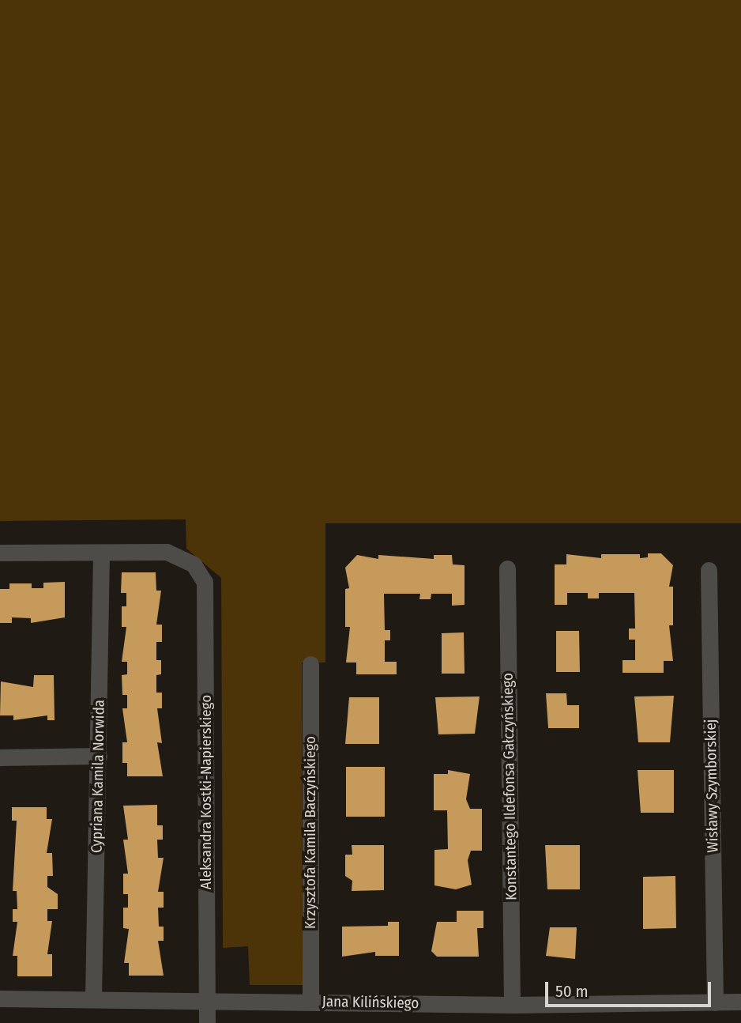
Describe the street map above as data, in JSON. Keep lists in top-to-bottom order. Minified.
{"streets":{"street":["Cypriana Kamila Norwida","Wisławy Szymborskiej","Konstantego Ildefonsa Gałczyńskiego","Aleksandra Kostki-Napierskiego","Krzysztofa Kamila Baczyńskiego","Jana Kilińskiego"]},"crossings":[["Cypriana Kamila Norwida","Aleksandra Kostki-Napierskiego"],["Cypriana Kamila Norwida","Jana Kilińskiego"],["Wisławy Szymborskiej","Jana Kilińskiego"],["Konstantego Ildefonsa Gałczyńskiego","Jana Kilińskiego"],["Aleksandra Kostki-Napierskiego","Jana Kilińskiego"],["Krzysztofa Kamila Baczyńskiego","Jana Kilińskiego"]],"scale_bar":"50 m"}
